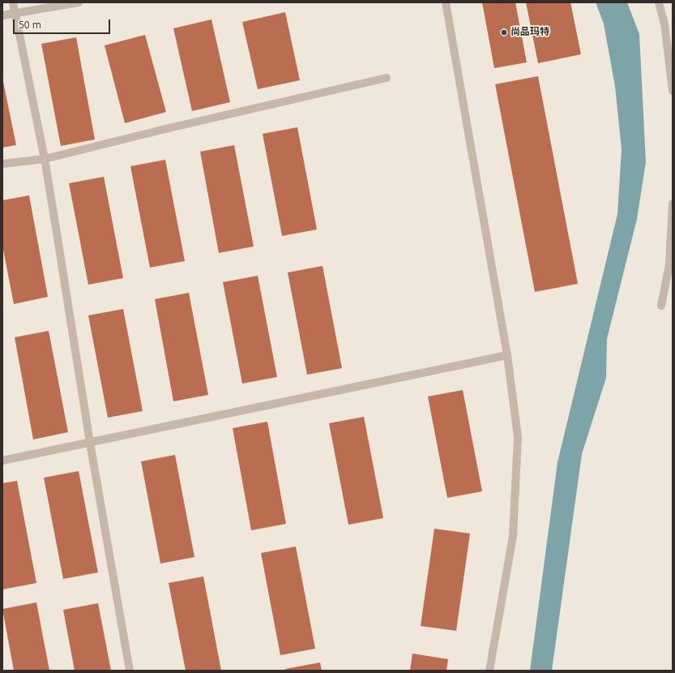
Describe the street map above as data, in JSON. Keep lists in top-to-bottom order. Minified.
{"places":["尚品玛特"],"scale_bar":"50 m"}
